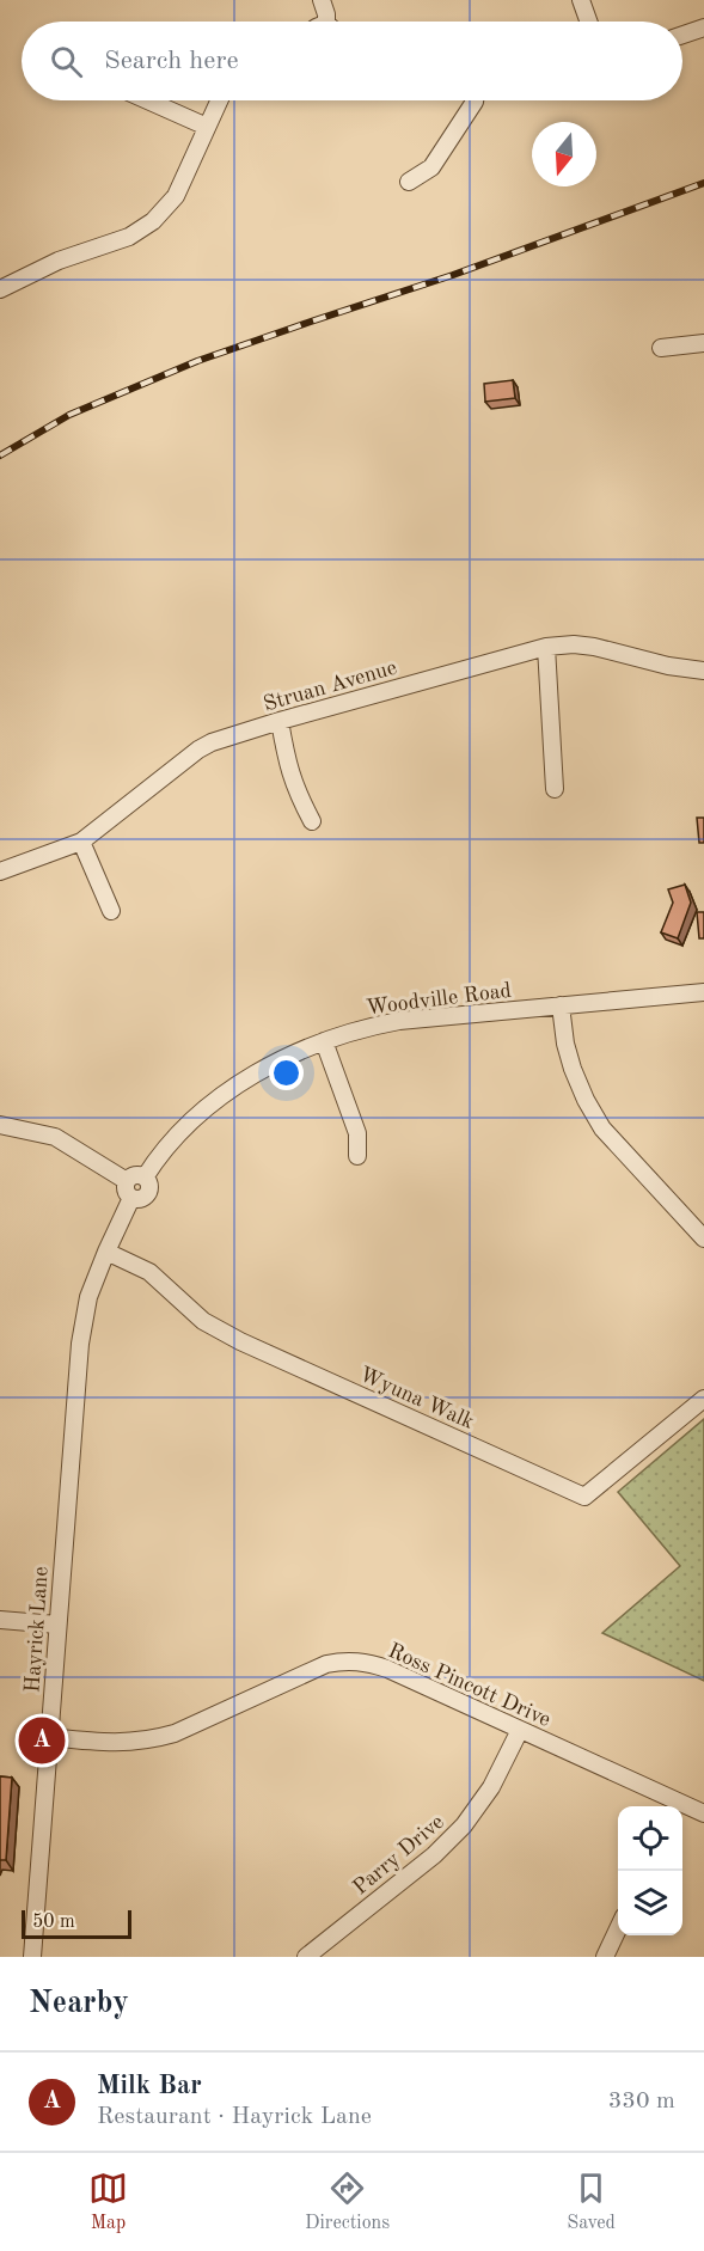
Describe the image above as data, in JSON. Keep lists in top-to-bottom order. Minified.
{"streets":{"street":["Struan Avenue","Woodville Road","Wyuna Walk","Hayrick Lane","Ross Pincott Drive","Parry Drive"]},"crossings":[["Wyuna Walk","Hayrick Lane"],["Hayrick Lane","Ross Pincott Drive"],["Ross Pincott Drive","Parry Drive"]],"scale_bar":"50 m","north":"bottom","page":{"search":"Search here","pins":"A","scale":"50 m","heading":"Nearby","list":[{"mark":"A","name":"Milk Bar","note":"Restaurant · Hayrick Lane","value":"330 m"}],"nav":["Map","Directions","Saved"]}}
